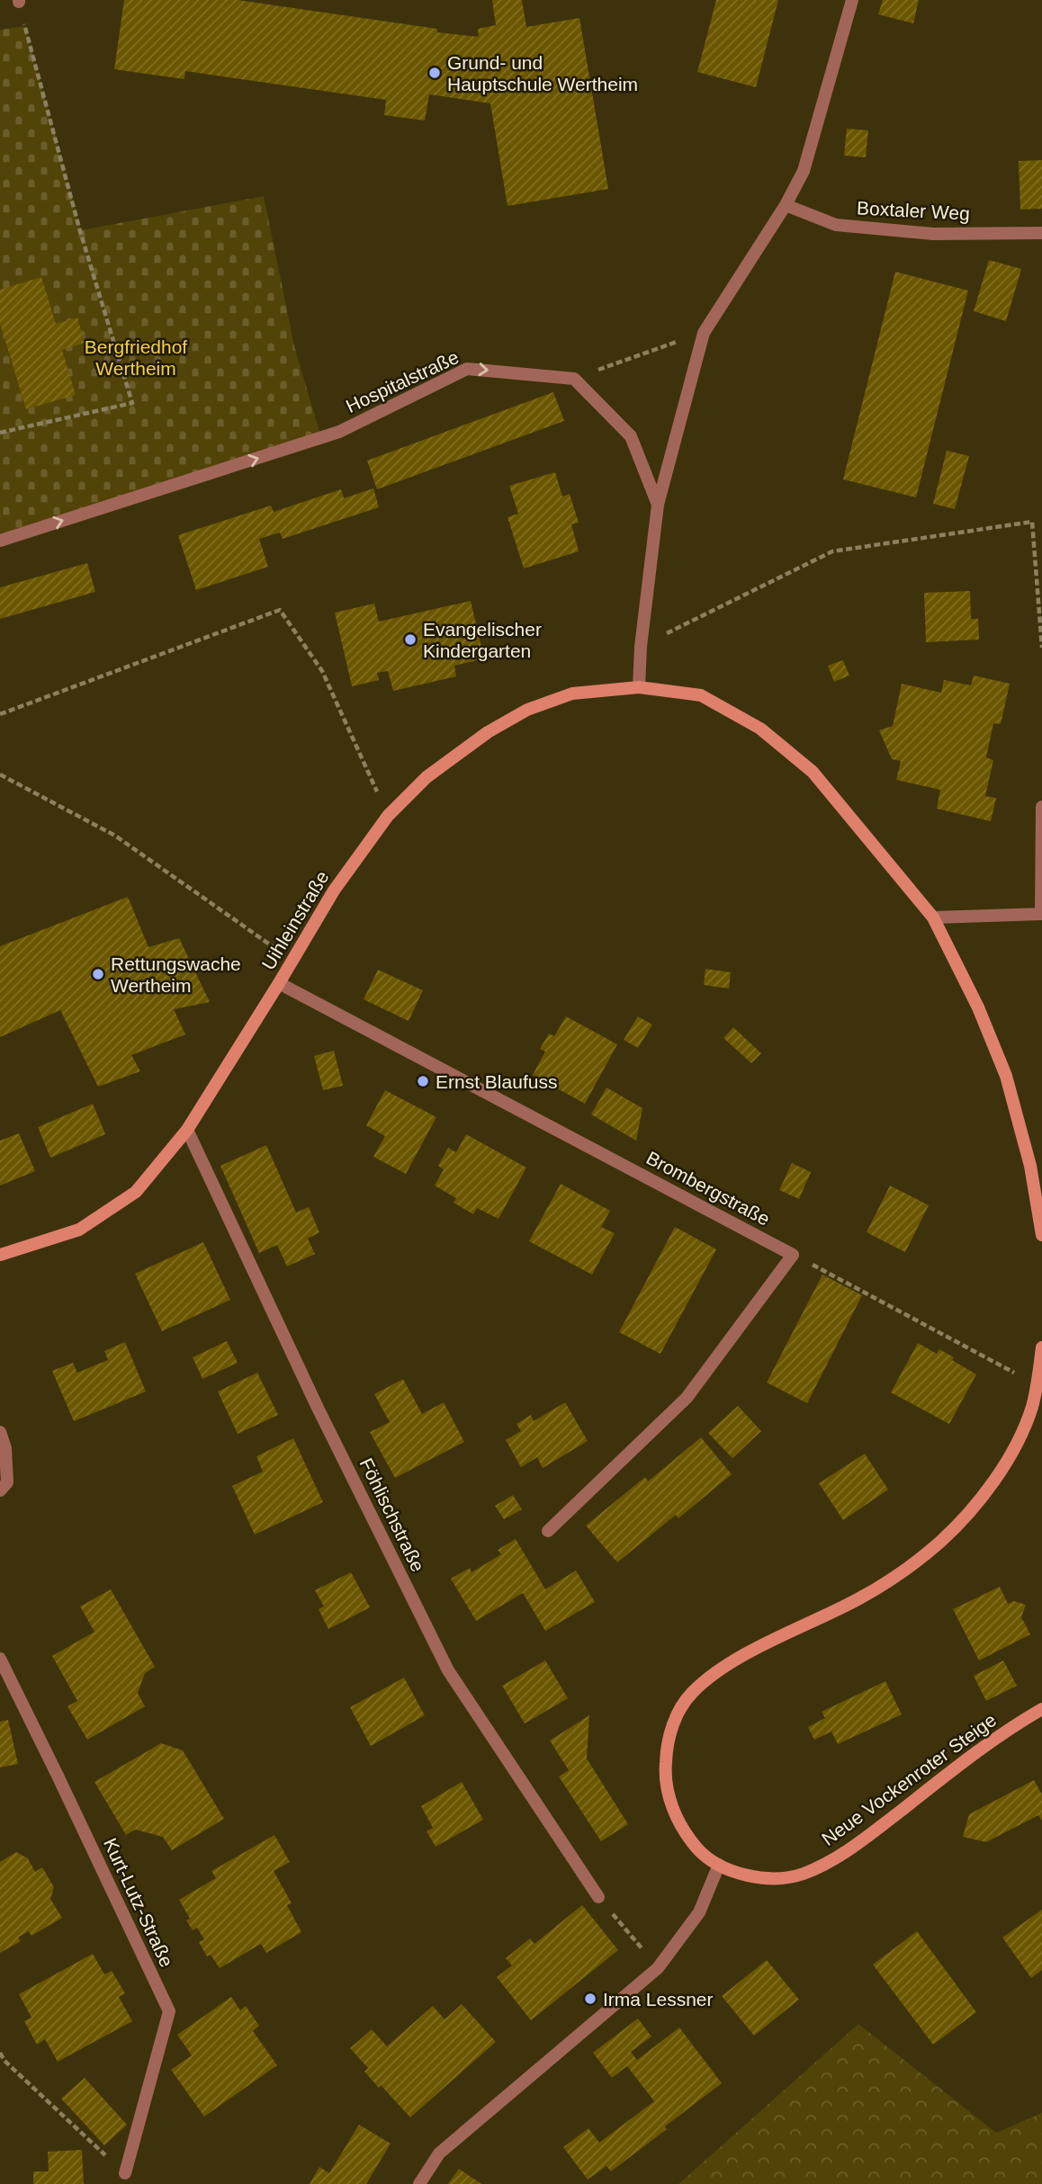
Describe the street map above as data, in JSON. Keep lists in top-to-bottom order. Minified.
{"streets":{"main road":["Uihleinstraße","Neue Vockenroter Steige"],"street":["Boxtaler Weg","Hospitalstraße","Brombergstraße","Föhlischstraße","Kurt-Lutz-Straße"]},"crossings":[["Uihleinstraße","Brombergstraße"],["Uihleinstraße","Föhlischstraße"]],"one_way":["Hospitalstraße"],"parks":["Bergfriedhof Wertheim"],"places":["Grund- und Hauptschule Wertheim","Evangelischer Kindergarten","Rettungswache Wertheim","Ernst Blaufuss","Irma Lessner"]}
